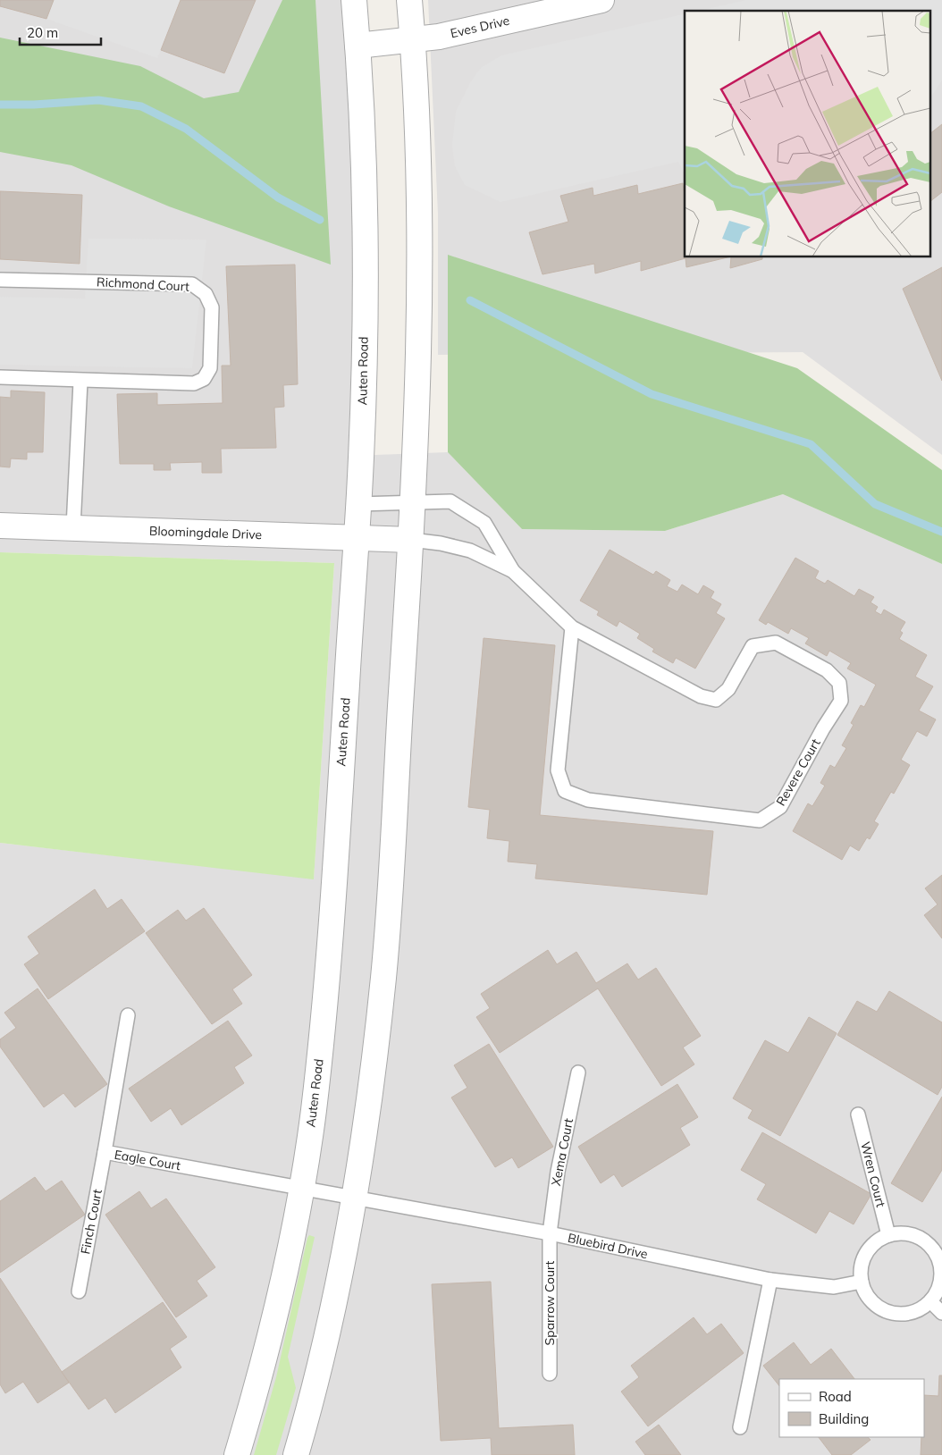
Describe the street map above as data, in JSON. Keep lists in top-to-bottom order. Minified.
{"streets":{"street":["Eves Drive","Auten Road","Bloomingdale Drive"],"lane":["Richmond Court","Revere Court","Xema Court","Eagle Court","Wren Court","Finch Court","Bluebird Drive","Sparrow Court"]},"crossings":[["Eves Drive","Auten Road"],["Auten Road","Bloomingdale Drive"],["Auten Road","Revere Court"],["Auten Road","Eagle Court"],["Bloomingdale Drive","Revere Court"],["Xema Court","Bluebird Drive"],["Xema Court","Sparrow Court"],["Eagle Court","Finch Court"],["Eagle Court","Bluebird Drive"],["Wren Court","Bluebird Drive"],["Bluebird Drive","Sparrow Court"]],"legend":["Road","Building"],"scale_bar":"20 m"}
